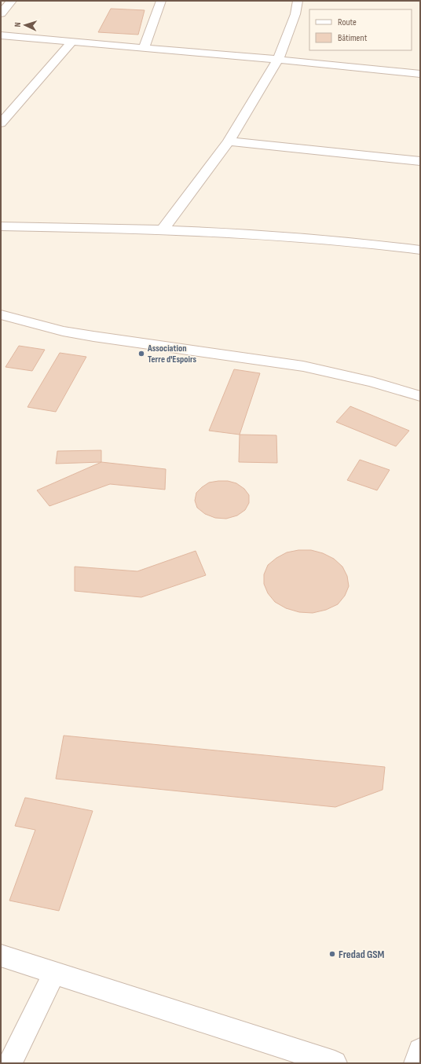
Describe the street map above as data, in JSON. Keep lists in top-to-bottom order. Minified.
{"places":["Association Terre d'Espoirs","Fredad GSM"],"legend":["Route","Bâtiment"],"north":"left"}
